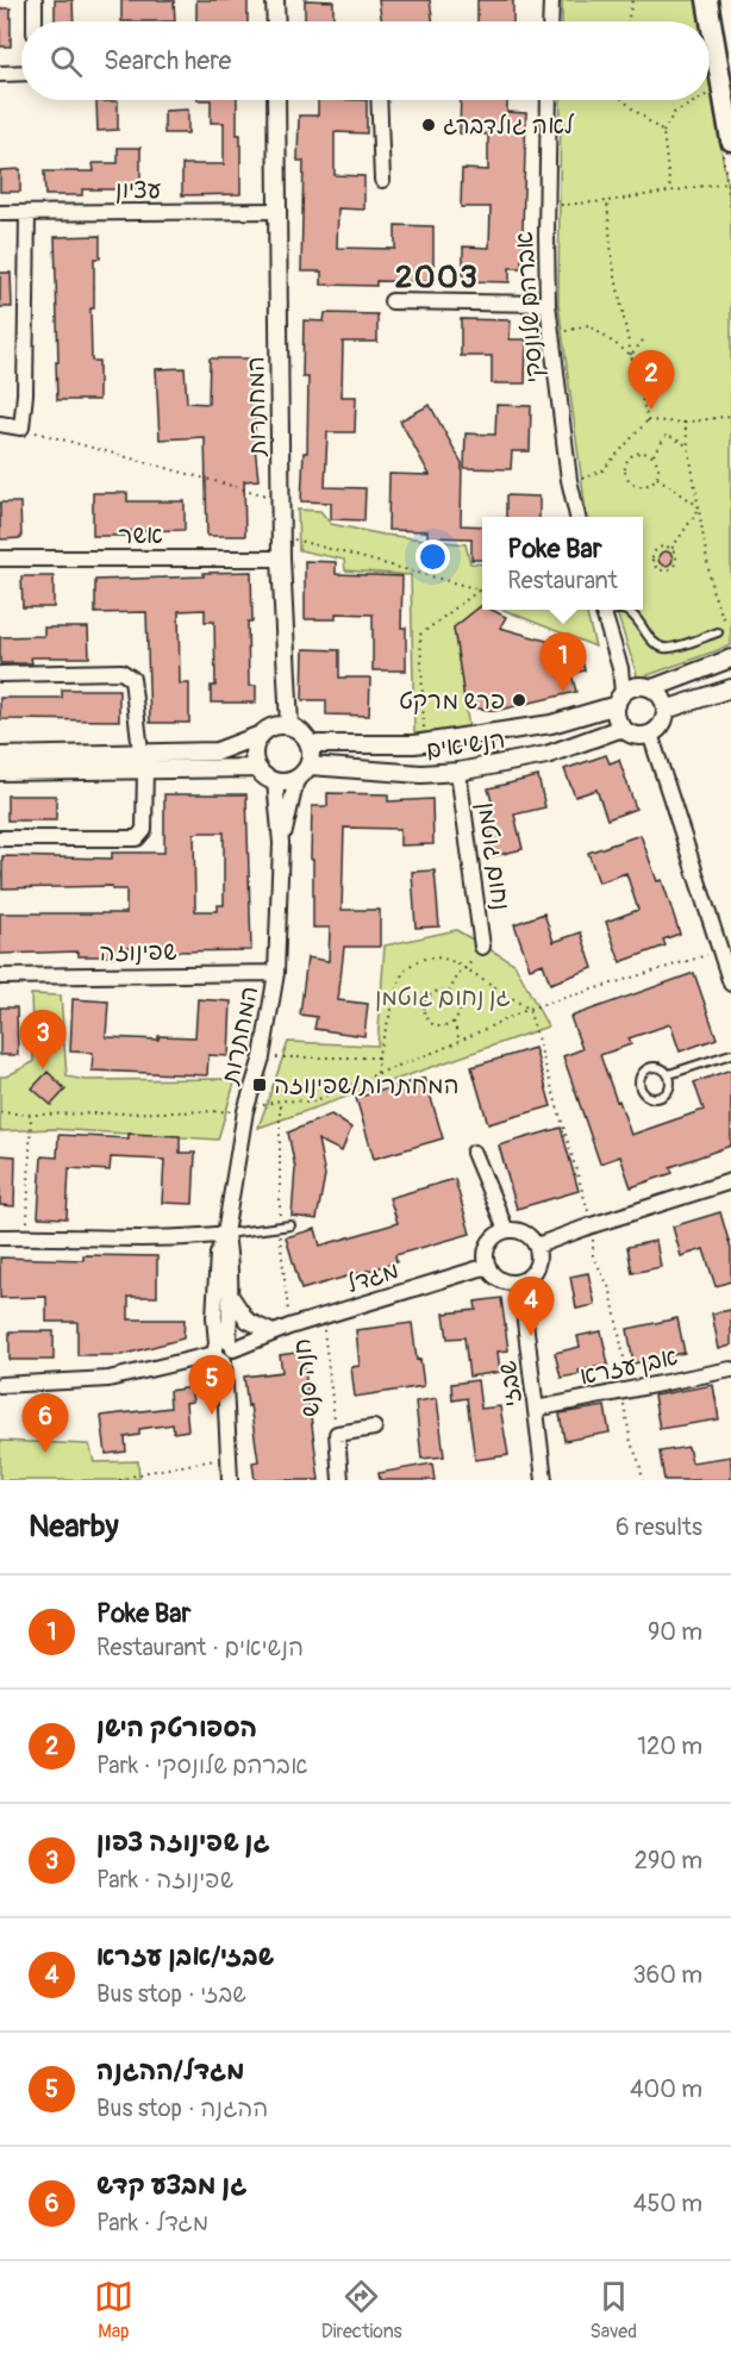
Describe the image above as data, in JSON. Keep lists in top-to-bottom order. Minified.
{"streets":{"street":["עציון","אברהם שלונסקי","המחתרות","אשר","הנשיאים","נחום גוטמן","שפינוזה","מגדל","אבן עזרא","חנה סנש","שבזי"]},"crossings":[["עציון","המחתרות"],["המחתרות","אשר"],["המחתרות","הנשיאים"],["המחתרות","שפינוזה"],["המחתרות","מגדל"],["הנשיאים","נחום גוטמן"],["מגדל","חנה סנש"],["מגדל","שבזי"],["אבן עזרא","שבזי"]],"districts":["2003"],"parks":["גן נחום גוטמן"],"places":{"other":["לאה גולדברג","פרש מרקט"],"transit":["המחתרות/שפינוזה"]},"page":{"search":"Search here","pins":["2","1","3","4","5","6"],"popup":["Poke Bar","Restaurant"],"heading":["Nearby","6 results"],"list":[{"mark":"1","name":"Poke Bar","note":"Restaurant · הנשיאים","value":"90 m"},{"mark":"2","name":"הספורטק הישן","note":"Park · אברהם שלונסקי","value":"120 m"},{"mark":"3","name":"גן שפינוזה צפון","note":"Park · שפינוזה","value":"290 m"},{"mark":"4","name":"שבזי/אבן עזרא","note":"Bus stop · שבזי","value":"360 m"},{"mark":"5","name":"מגדל/ההגנה","note":"Bus stop · ההגנה","value":"400 m"},{"mark":"6","name":"גן מבצע קדש","note":"Park · מגדל","value":"450 m"}],"nav":["Map","Directions","Saved"]}}
